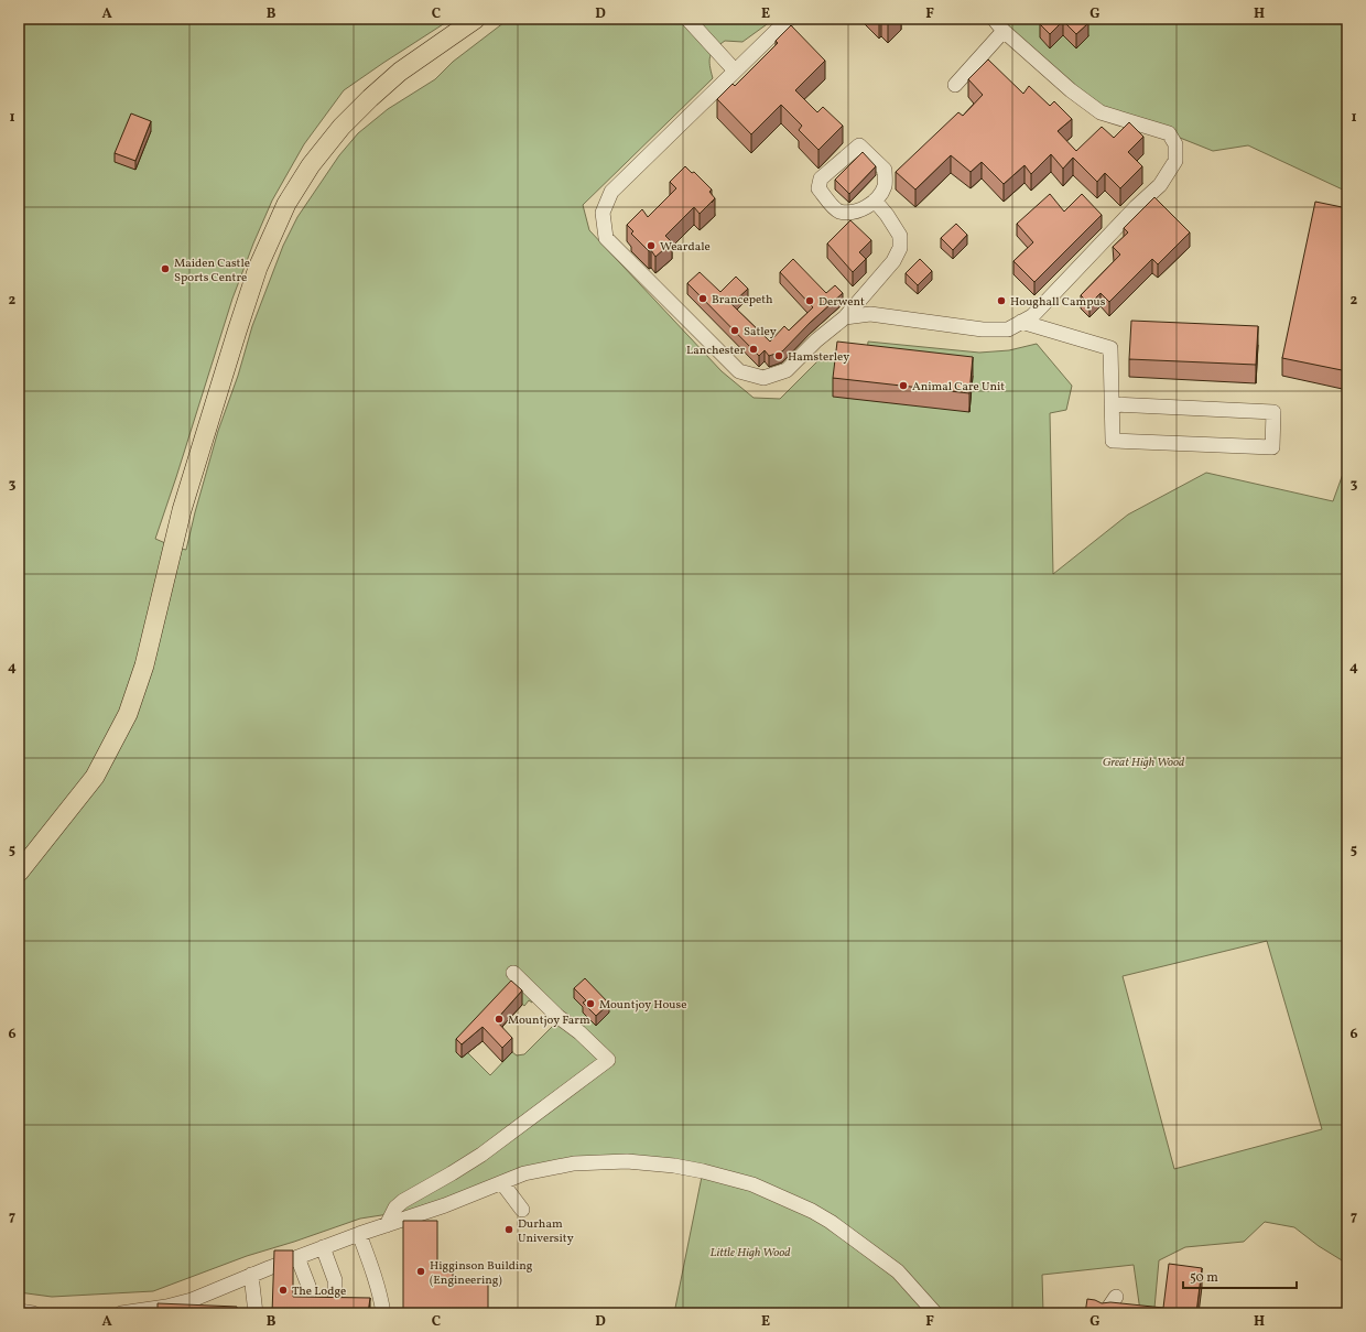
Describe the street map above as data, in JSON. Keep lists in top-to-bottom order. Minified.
{"parks":["Great High Wood","Little High Wood"],"places":["Weardale","Maiden Castle Sports Centre","Brancepeth","Derwent","Houghall Campus","Satley","Lanchester","Hamsterley","Animal Care Unit","Mountjoy House","Mountjoy Farm","Durham University","Higginson Building (Engineering)","The Lodge"],"scale_bar":"50 m","grid":{"columns":["A","B","C","D","E","F","G","H"],"rows":["1","2","3","4","5","6","7"]}}
